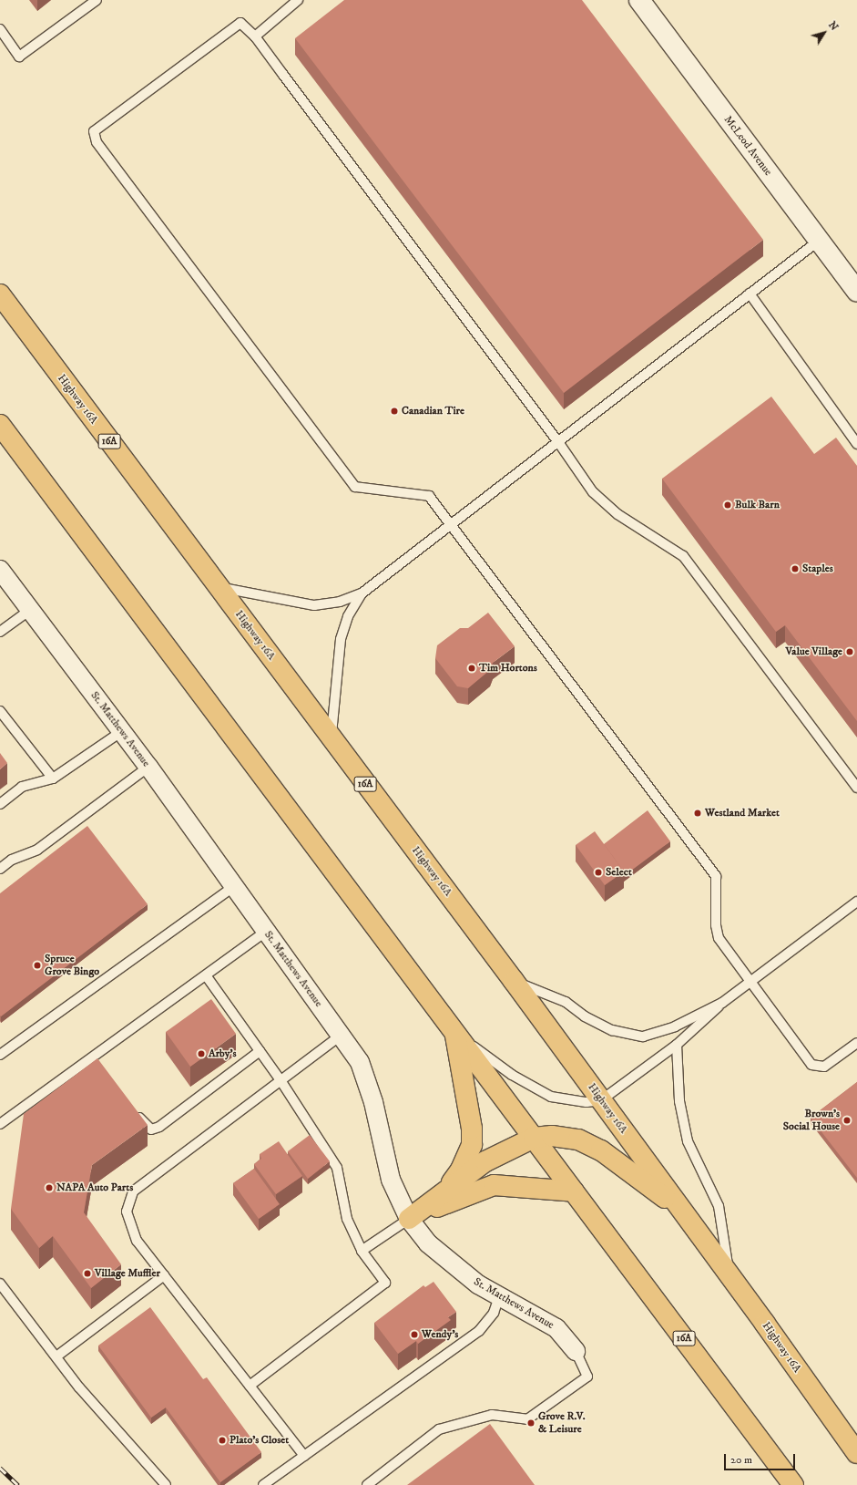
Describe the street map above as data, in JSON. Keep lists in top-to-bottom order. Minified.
{"streets":{"main road":["Highway 16A","16A"],"street":["McLeod Avenue","St. Matthews Avenue"]},"places":["Canadian Tire","Bulk Barn","Staples","Value Village","Tim Hortons","Westland Market","Select","Spruce Grove Bingo","Arby's","Brown's Social House","NAPA Auto Parts","Village Muffler","Wendy's","Grove R.V. & Leisure","Plato's Closet"],"scale_bar":"20 m","north":"top right"}
